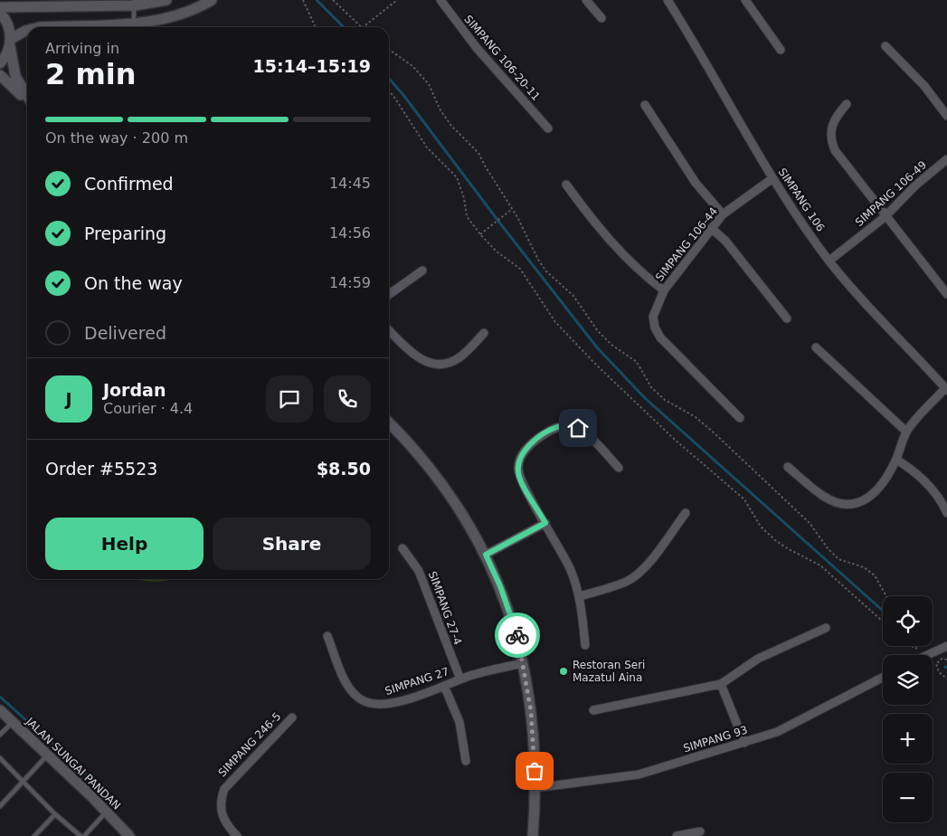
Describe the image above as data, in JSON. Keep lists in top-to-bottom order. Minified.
{"streets":{"street":["SIMPANG 106-20-11","SIMPANG 106-49","SIMPANG 106","SIMPANG 106-44","SIMPANG 27-4","SIMPANG 27","SIMPANG 93","SIMPANG 246-5","JALAN SUNGAI PANDAN"]},"crossings":[["SIMPANG 106-49","SIMPANG 106"],["SIMPANG 106","SIMPANG 106-44"],["SIMPANG 27-4","SIMPANG 27"]],"places":["Restoran Seri Mazatul Aina"],"page":{"heading":["2 min","Arriving in","15:14–15:19"],"panel":["Jordan","Courier · 4.4","Order #5523","$8.50"],"bar":"On the way · 200 m","list":[["Confirmed","14:45"],["Preparing","14:56"],["On the way","14:59"],"Delivered"],"round":"J","buttons":["Help","Share"],"map_buttons":["+","−"]}}
